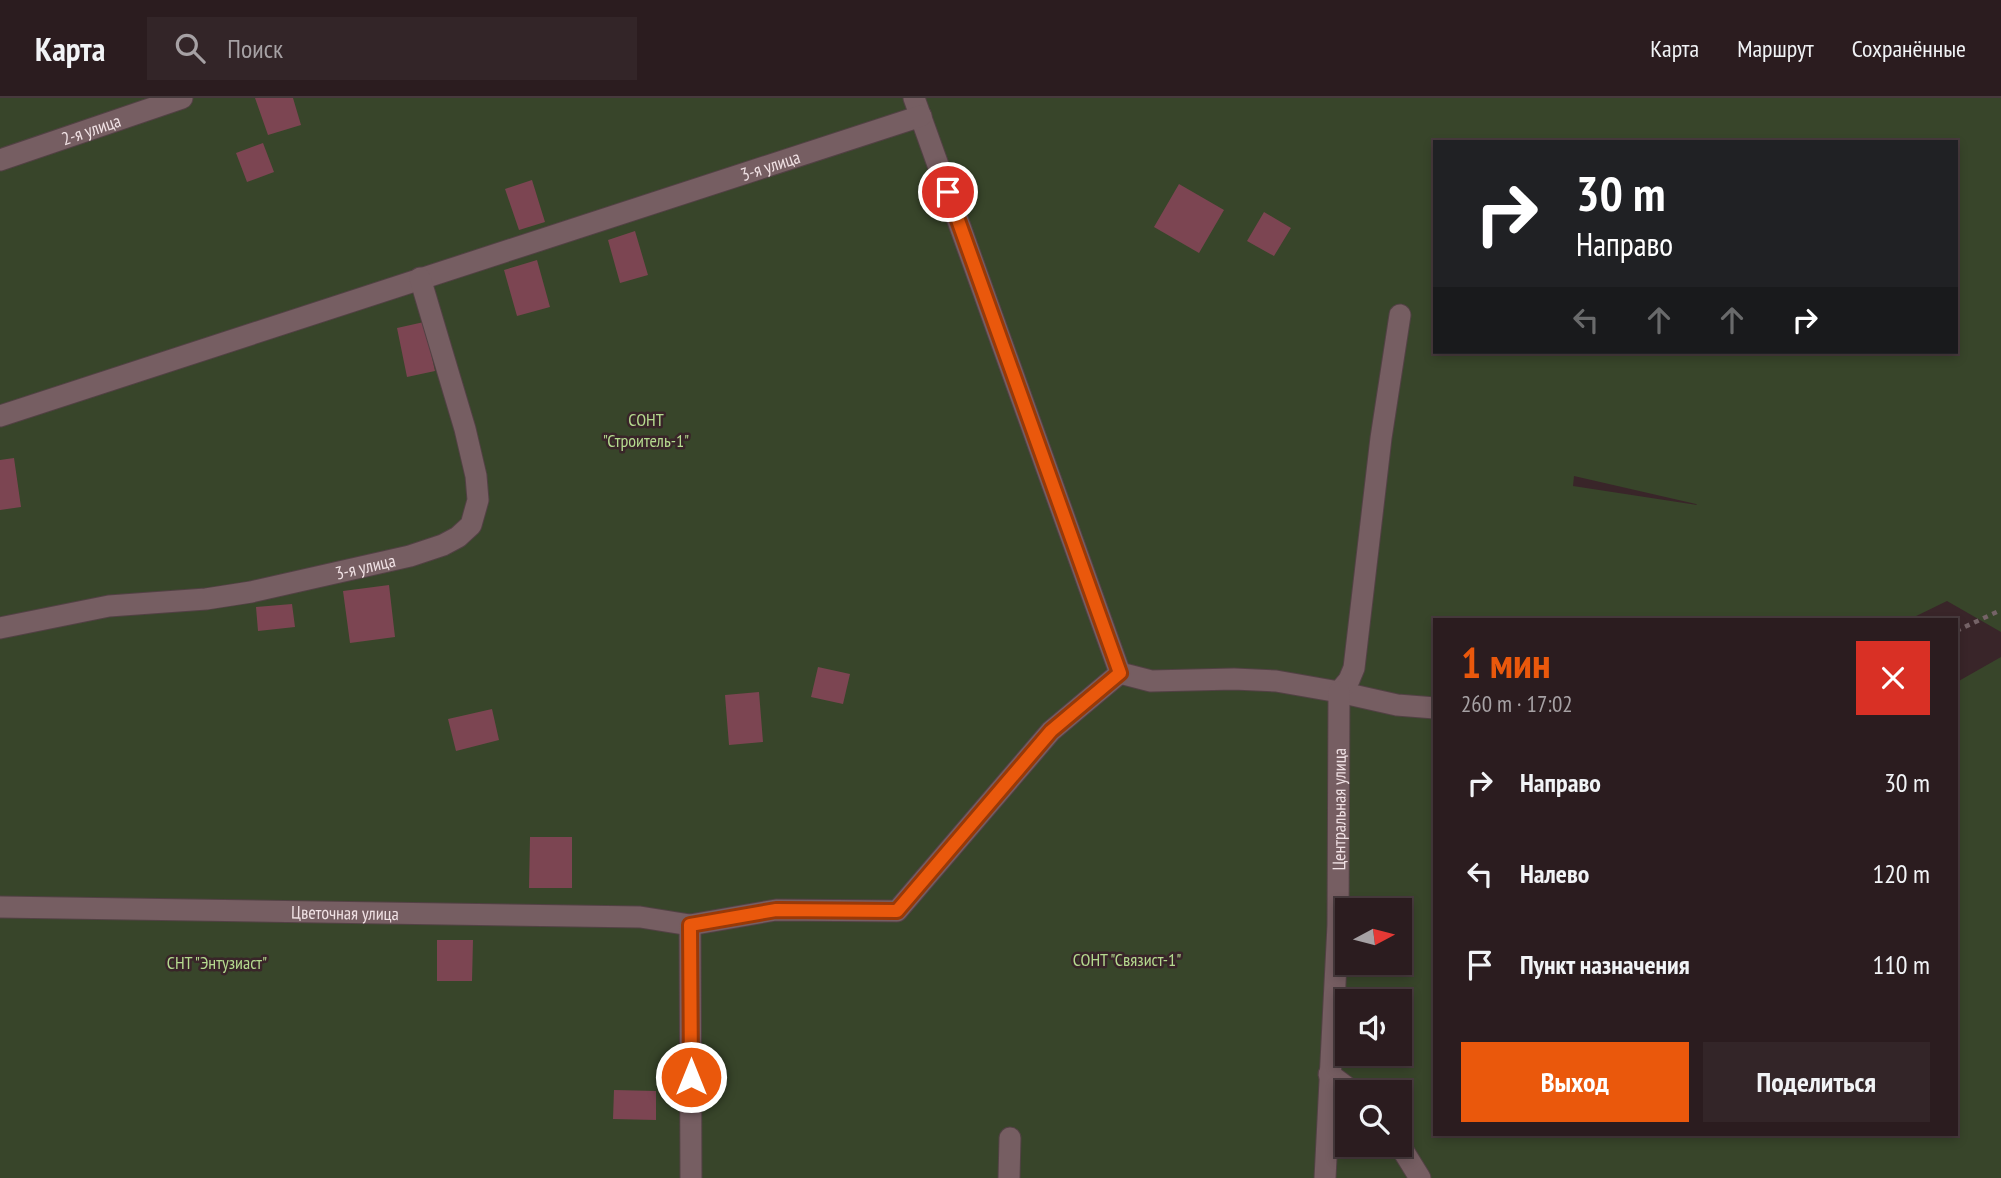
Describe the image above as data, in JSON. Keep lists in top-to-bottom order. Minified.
{"streets":{"street":["2-я улица","3-я улица","Центральная улица","Цветочная улица"]},"parks":["СОНТ \"Строитель-1\"","СОНТ \"Связист-1\"","СНТ \"Энтузиаст\""],"north":"right","page":{"header":"Карта","search":"Поиск","nav":["Карта","Маршрут","Сохранённые"],"turn":["30 m","Направо"],"heading":["1 мин","260 m · 17:02"],"list":[{"name":"Направо","value":"30 m"},{"name":"Налево","value":"120 m"},{"name":"Пункт назначения","value":"110 m"}],"buttons":["Выход","Поделиться"]}}
